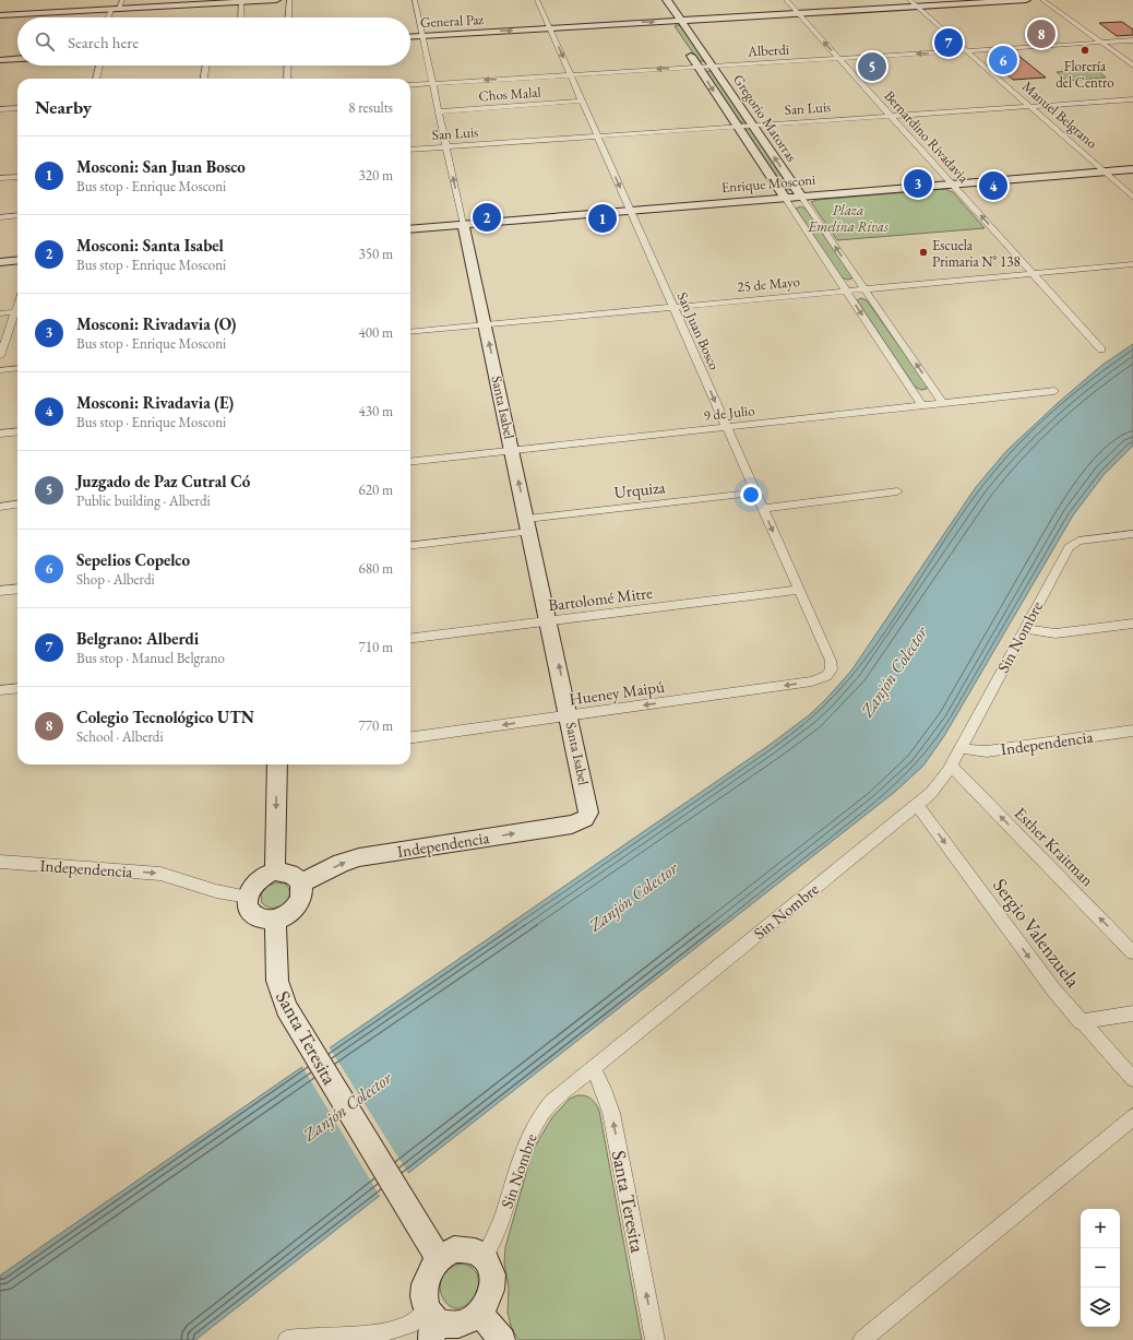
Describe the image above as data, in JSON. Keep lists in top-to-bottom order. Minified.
{"streets":{"main road":["General Paz","Gregorio Matorras","Enrique Mosconi","Santa Isabel","Independencia","Santa Teresita"],"street":["Alberdi","Chos Malal","San Luis","Manuel Belgrano","Bernardino Rivadavia","25 de Mayo","San Juan Bosco","9 de Julio","Urquiza","Bartolomé Mitre","Sin Nombre","Hueney Maipú","Esther Kraitman","Sergio Valenzuela"]},"crossings":[["General Paz","Manuel Belgrano"],["General Paz","Gregorio Matorras"],["General Paz","Bernardino Rivadavia"],["General Paz","San Juan Bosco"],["General Paz","Santa Isabel"],["Alberdi","Manuel Belgrano"],["Alberdi","Gregorio Matorras"],["Alberdi","Bernardino Rivadavia"],["Alberdi","San Juan Bosco"],["Alberdi","Santa Isabel"],["Chos Malal","San Juan Bosco"],["Chos Malal","Santa Isabel"],["San Luis","Manuel Belgrano"],["San Luis","Gregorio Matorras"],["San Luis","Bernardino Rivadavia"],["San Luis","San Juan Bosco"],["San Luis","Santa Isabel"],["Manuel Belgrano","Enrique Mosconi"],["Gregorio Matorras","Enrique Mosconi"],["Gregorio Matorras","25 de Mayo"],["Gregorio Matorras","9 de Julio"],["Bernardino Rivadavia","Enrique Mosconi"],["Bernardino Rivadavia","25 de Mayo"],["Enrique Mosconi","San Juan Bosco"],["Enrique Mosconi","Santa Isabel"],["25 de Mayo","San Juan Bosco"],["25 de Mayo","Santa Isabel"],["San Juan Bosco","9 de Julio"],["San Juan Bosco","Urquiza"],["San Juan Bosco","Bartolomé Mitre"],["San Juan Bosco","Hueney Maipú"],["Santa Isabel","9 de Julio"],["Santa Isabel","Urquiza"],["Santa Isabel","Bartolomé Mitre"],["Santa Isabel","Hueney Maipú"],["Santa Isabel","Independencia"],["Sin Nombre","Independencia"],["Sin Nombre","Esther Kraitman"],["Sin Nombre","Sergio Valenzuela"],["Sin Nombre","Santa Teresita"],["Independencia","Santa Teresita"]],"one_way":["General Paz","Alberdi","Bernardino Rivadavia","San Juan Bosco","Santa Isabel","Hueney Maipú","Independencia","Esther Kraitman","Sergio Valenzuela","Santa Teresita"],"water":["Zanjón Colector"],"parks":["Plaza Emelina Rivas"],"places":["Florería del Centro","Escuela Primaria N° 138"],"page":{"pins":["8","7","6","5","3","4","2","1"],"search":"Search here","heading":["Nearby","8 results"],"list":[{"mark":"1","name":"Mosconi: San Juan Bosco","note":"Bus stop · Enrique Mosconi","value":"320 m"},{"mark":"2","name":"Mosconi: Santa Isabel","note":"Bus stop · Enrique Mosconi","value":"350 m"},{"mark":"3","name":"Mosconi: Rivadavia (O)","note":"Bus stop · Enrique Mosconi","value":"400 m"},{"mark":"4","name":"Mosconi: Rivadavia (E)","note":"Bus stop · Enrique Mosconi","value":"430 m"},{"mark":"5","name":"Juzgado de Paz Cutral Có","note":"Public building · Alberdi","value":"620 m"},{"mark":"6","name":"Sepelios Copelco","note":"Shop · Alberdi","value":"680 m"},{"mark":"7","name":"Belgrano: Alberdi","note":"Bus stop · Manuel Belgrano","value":"710 m"},{"mark":"8","name":"Colegio Tecnológico UTN","note":"School · Alberdi","value":"770 m"}],"map_buttons":["+","−"]}}
